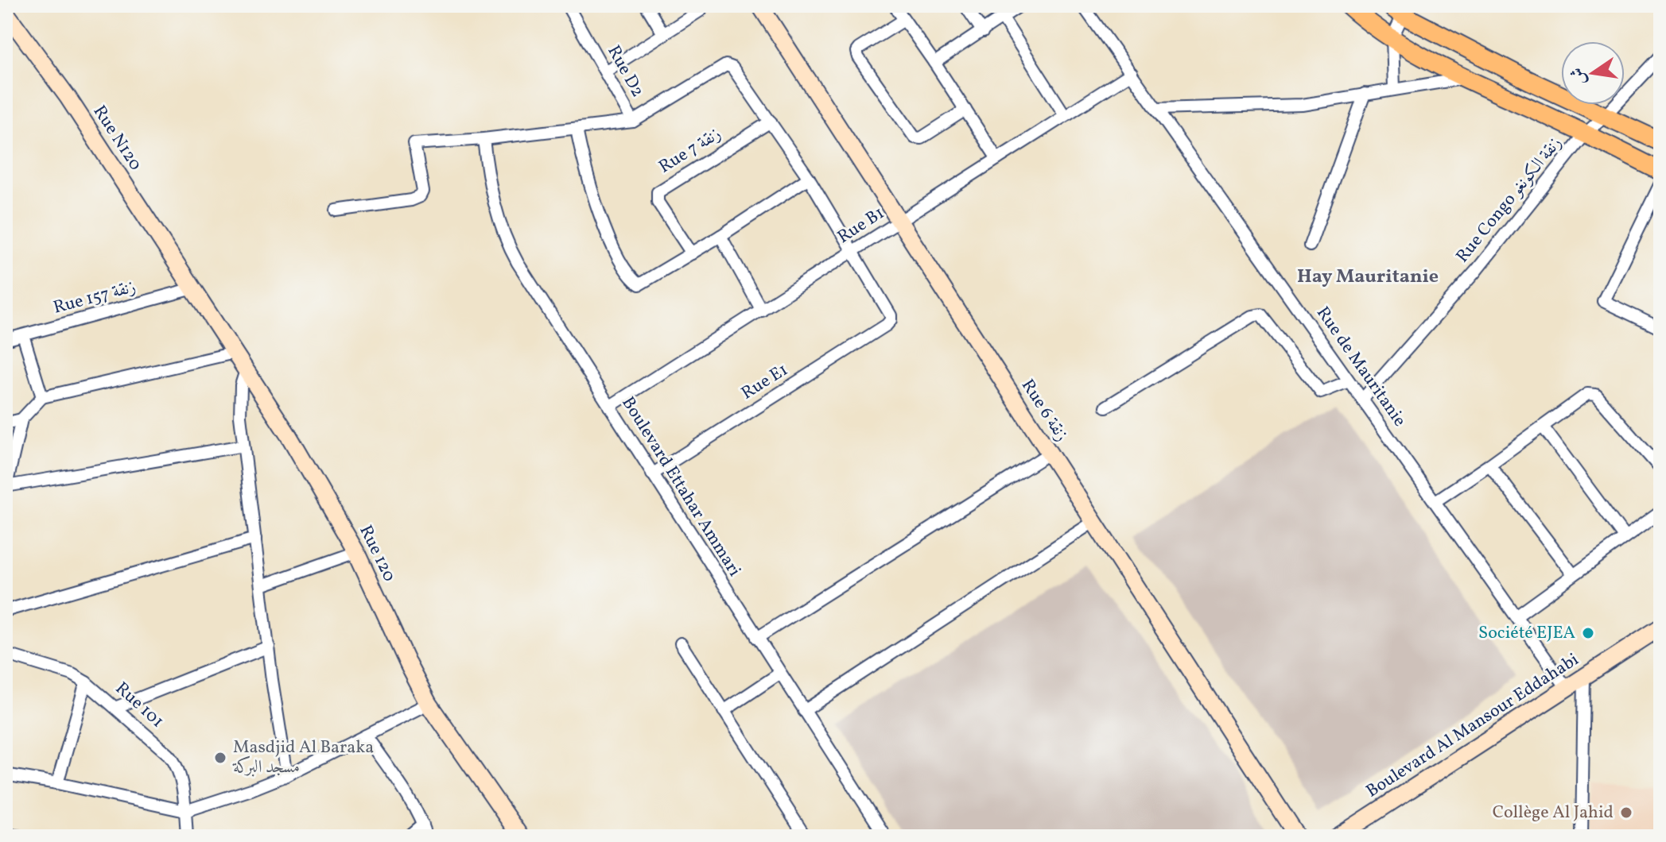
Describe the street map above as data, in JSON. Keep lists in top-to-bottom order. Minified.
{"streets":{"street":["Rue D2","Rue N120","Rue 7 زنقة","Rue Congo زنقة الكونغو","Rue B1","Rue 157 زنقة","Rue de Mauritanie","Rue E1","Rue 6 زنقة","Boulevard Ettahar Ammari","Rue 120","Rue 101","Boulevard Al Mansour Eddahabi"]},"crossings":[["Rue N120","Rue 157 زنقة"],["Rue N120","Rue 120"],["Rue Congo زنقة الكونغو","Rue de Mauritanie"],["Rue B1","Rue de Mauritanie"],["Rue B1","Rue E1"],["Rue B1","Rue 6 زنقة"],["Rue B1","Boulevard Ettahar Ammari"],["Rue 157 زنقة","Rue 120"],["Rue de Mauritanie","Boulevard Al Mansour Eddahabi"],["Rue E1","Boulevard Ettahar Ammari"]],"districts":["Hay Mauritanie"],"places":["Société EJEA","Masdjid Al Baraka مسجد البركة","Collège Al Jahid"],"north":"left"}
